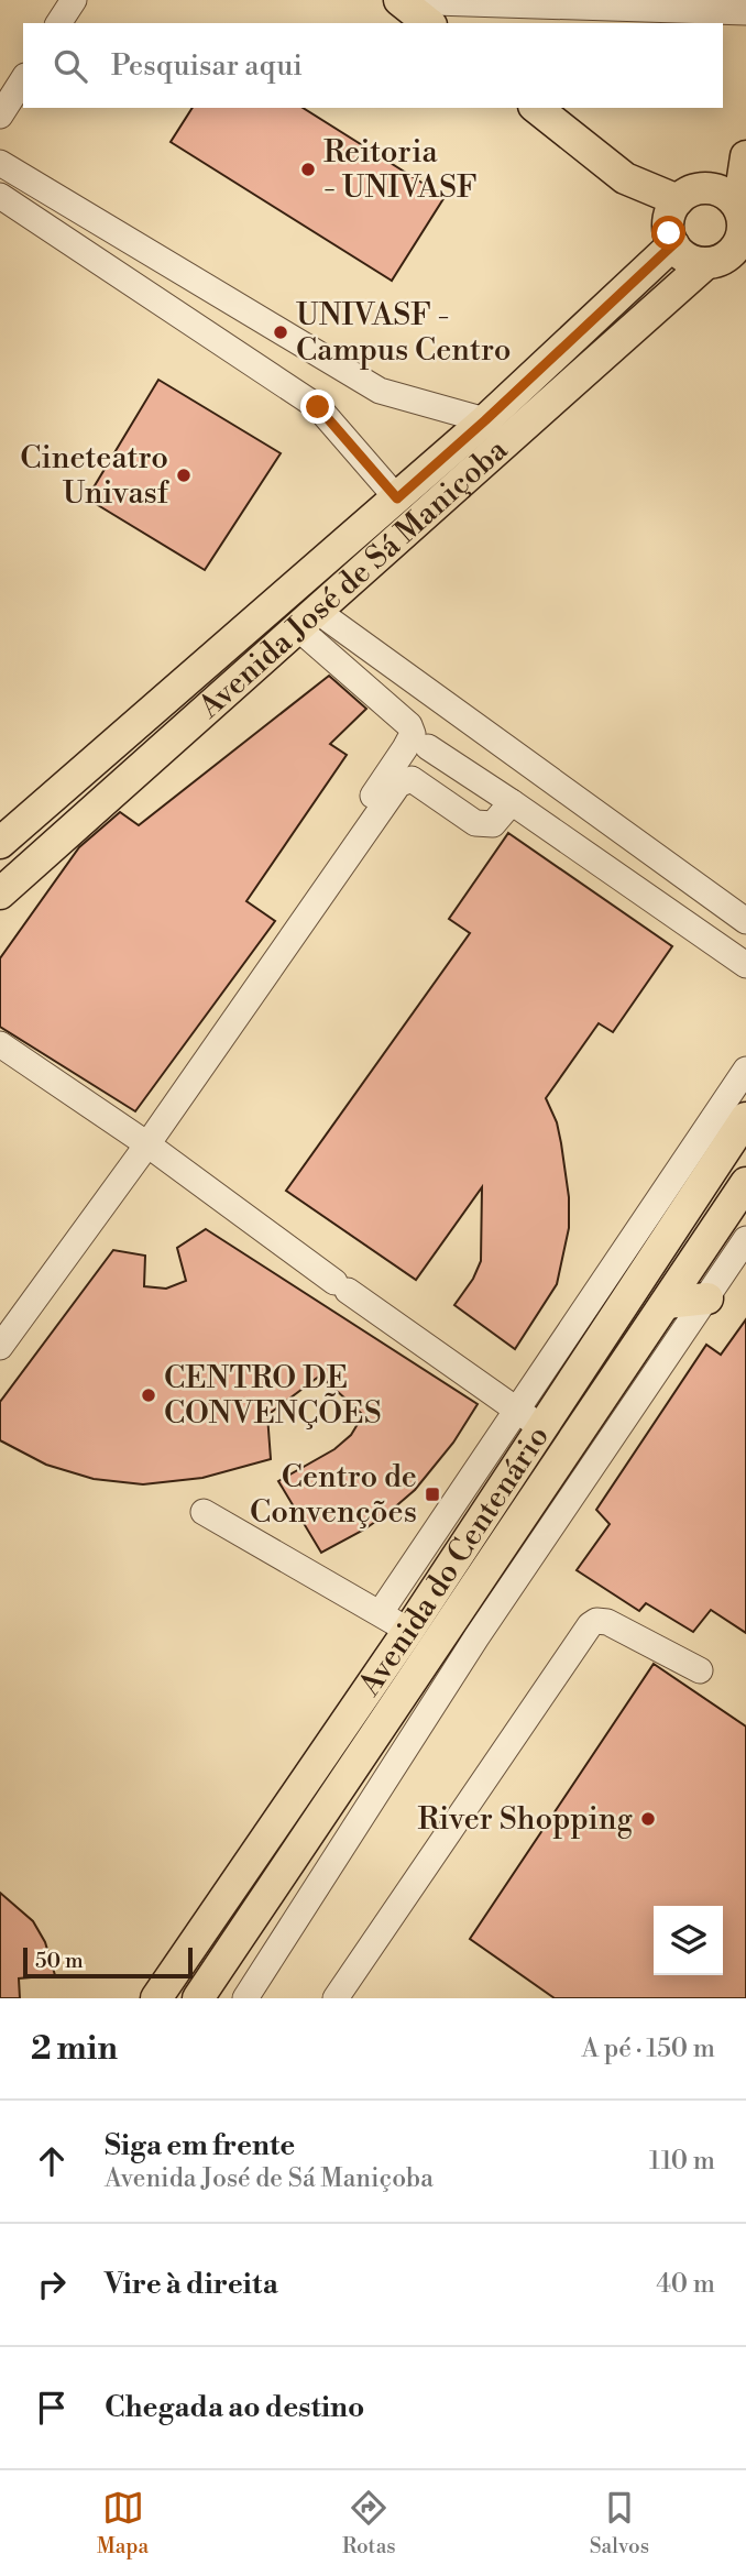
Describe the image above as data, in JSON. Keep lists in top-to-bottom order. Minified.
{"streets":{"main road":["Avenida José de Sá Maniçoba","Avenida do Centenário"]},"places":{"other":["Reitoria - UNIVASF","UNIVASF - Campus Centro","Cineteatro Univasf","CENTRO DE CONVENÇÕES","River Shopping"],"transit":["Centro de Convenções"]},"scale_bar":"50 m","page":{"search":"Pesquisar aqui","scale":"50 m","heading":["2 min","A pé · 150 m"],"list":[["Siga em frente","Avenida José de Sá Maniçoba","110 m"],["Vire à direita","40 m"],"Chegada ao destino"],"nav":["Mapa","Rotas","Salvos"]}}
